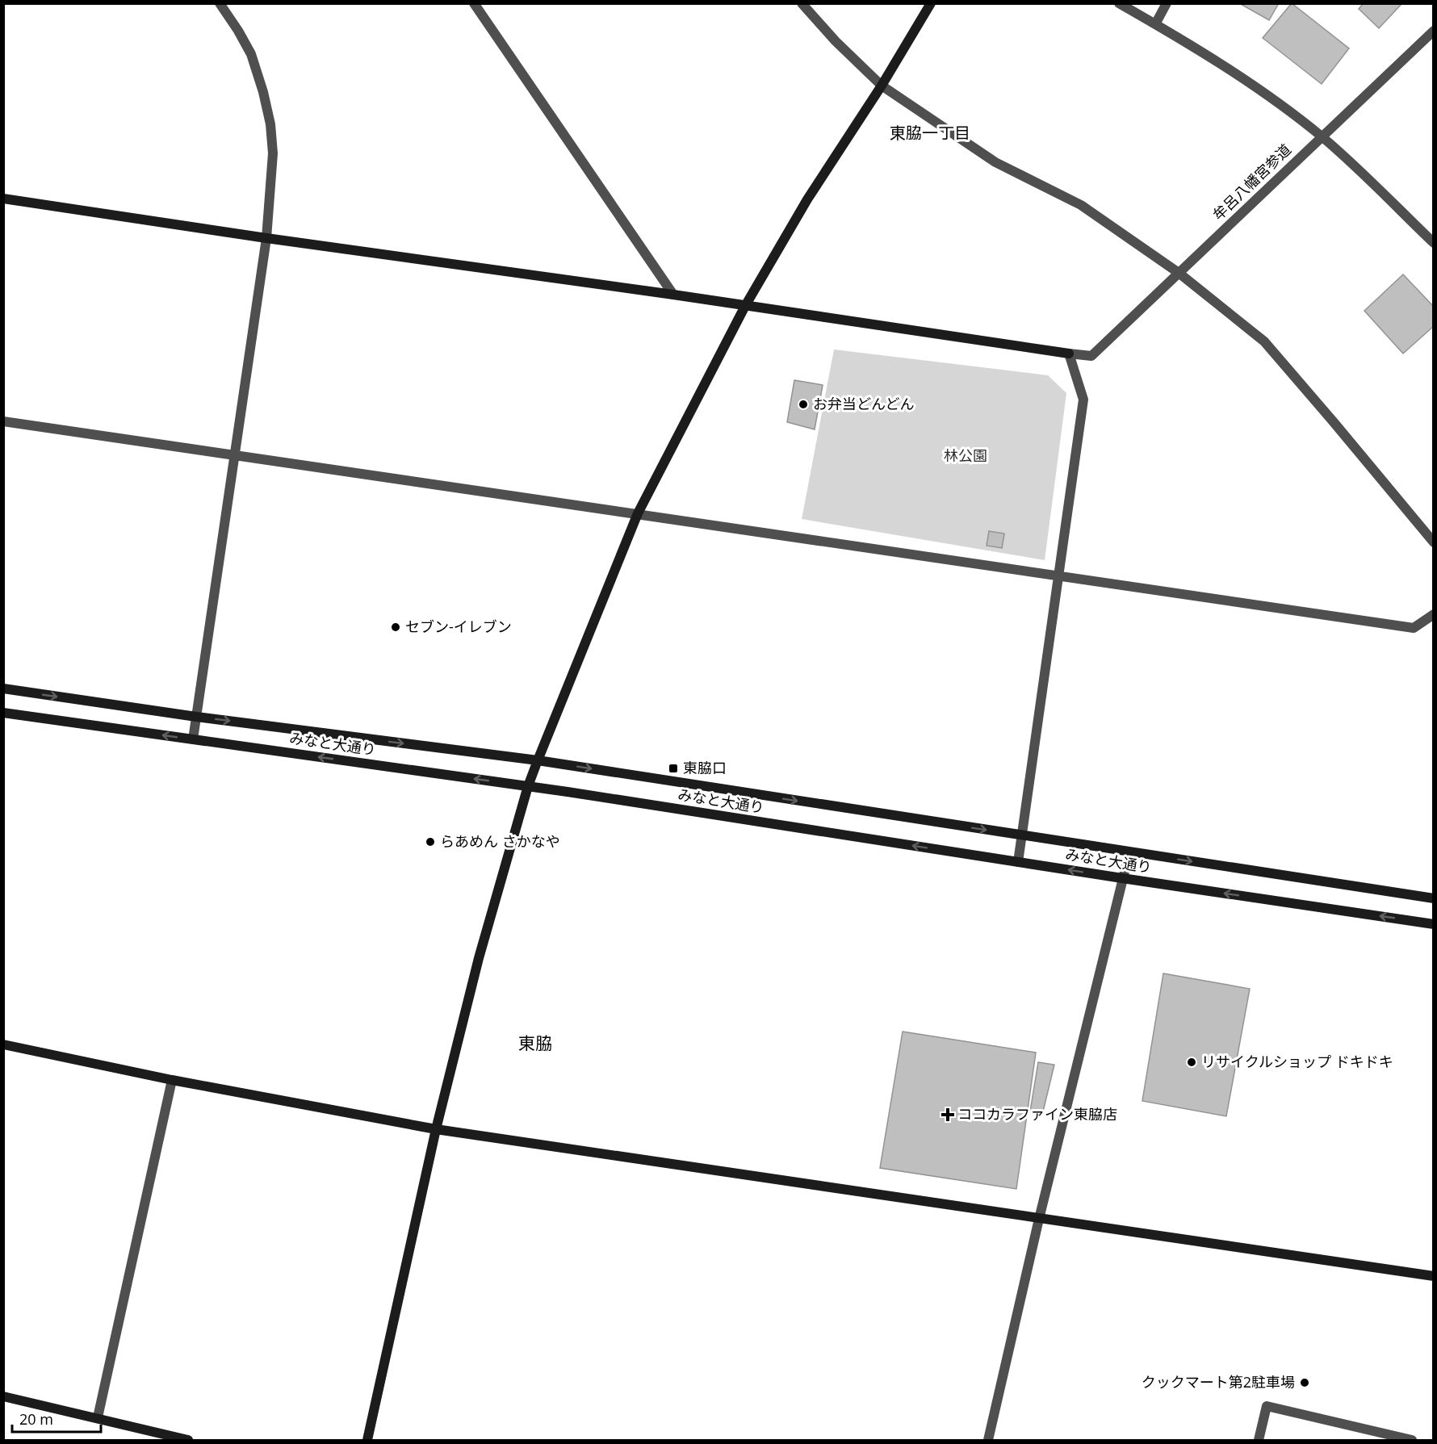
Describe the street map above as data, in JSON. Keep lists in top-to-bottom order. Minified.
{"streets":{"street":["牟呂八幡宮参道","みなと大通り"]},"districts":["東脇一丁目","東脇"],"parks":["林公園"],"places":{"other":["お弁当どんどん","セブン-イレブン","らあめん さかなや","リサイクルショップ ドキドキ","クックマート第2駐車場"],"transit":["東脇口"],"health":["ココカラファイン東脇店"]},"scale_bar":"20 m"}
